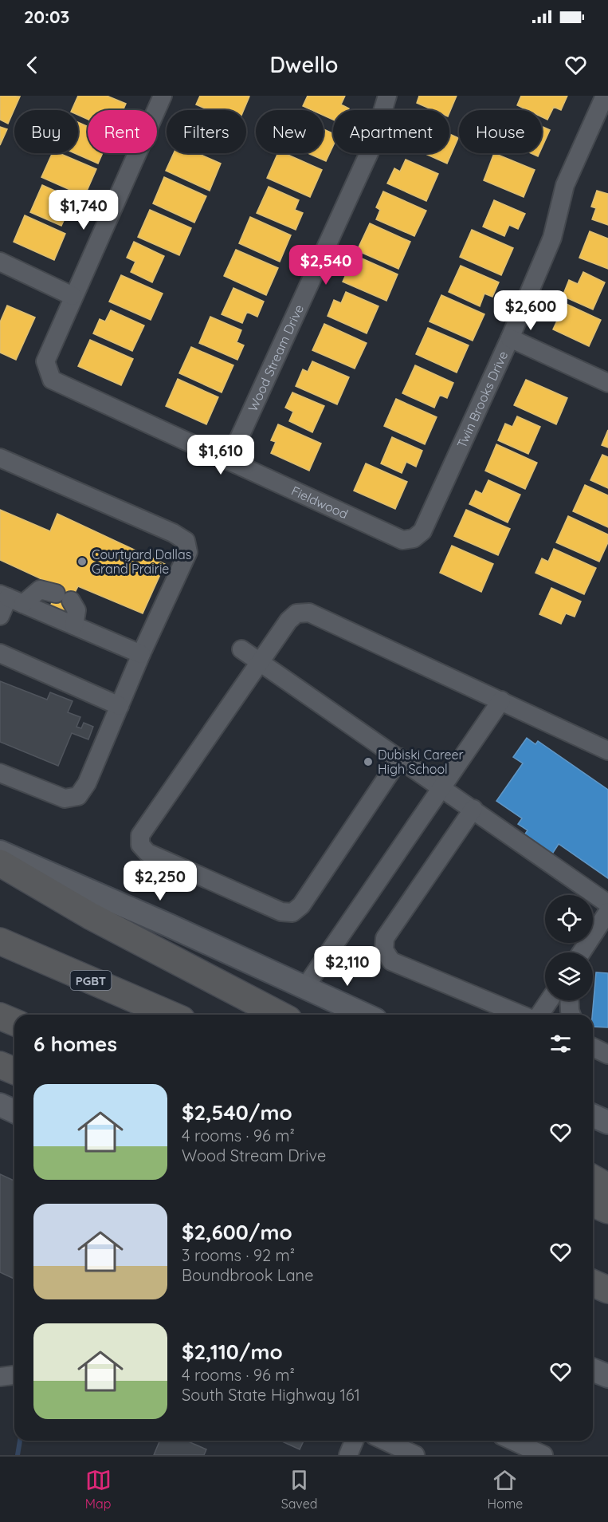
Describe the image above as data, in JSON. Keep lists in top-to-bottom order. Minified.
{"streets":{"highway":["PGBT"],"street":["Wood Stream Drive","Twin Brooks Drive","Fieldwood"]},"crossings":[["Wood Stream Drive","Fieldwood"],["Twin Brooks Drive","Fieldwood"]],"places":["Courtyard Dallas Grand Prairie","Dubiski Career High School"],"page":{"status":"20:03","header":"Dwello","chip":["Buy","Rent","Filters","New","Apartment","House"],"price":["$1,740","$2,540","$2,600","$1,610","$2,250","$2,110"],"heading":"6 homes","list":[{"name":"$2,540/mo","note":"4 rooms · 96 m² · Wood Stream Drive"},{"name":"$2,600/mo","note":"3 rooms · 92 m² · Boundbrook Lane"},{"name":"$2,110/mo","note":"4 rooms · 96 m² · South State Highway 161"}],"tabs":["Map","Saved","Home"]}}
